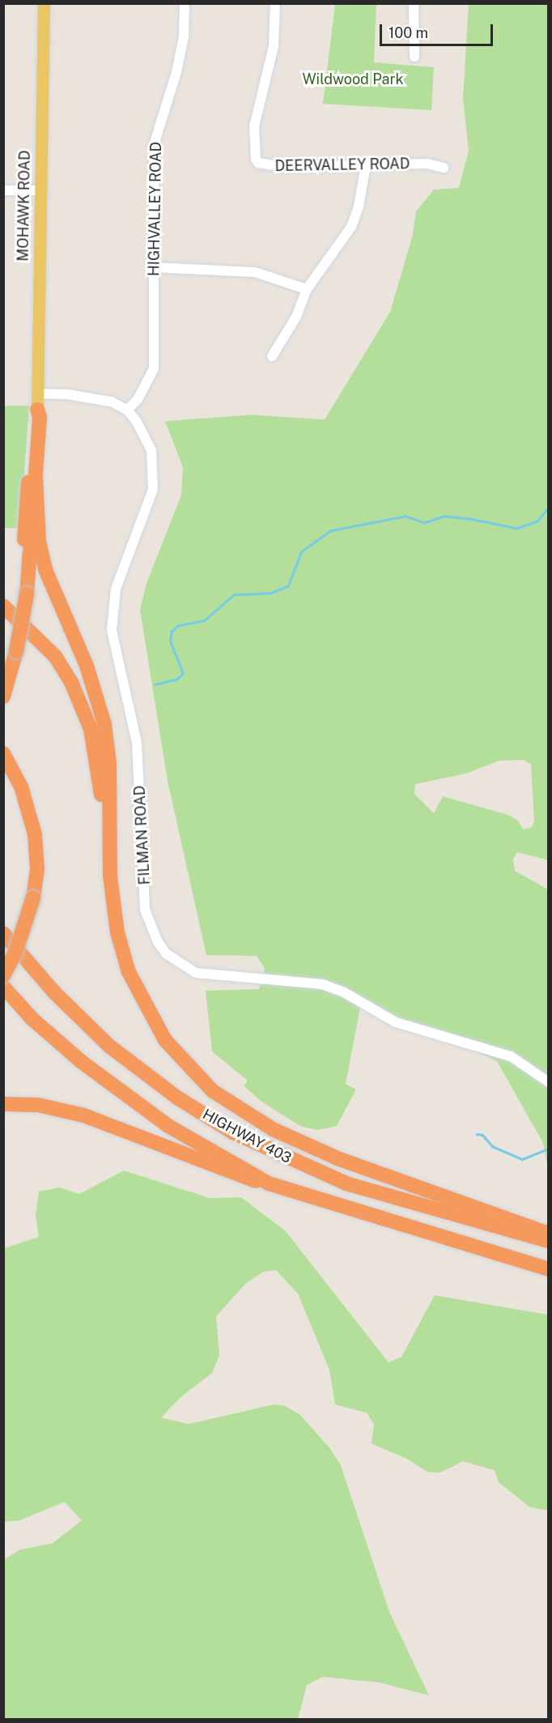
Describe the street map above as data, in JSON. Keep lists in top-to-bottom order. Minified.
{"streets":{"highway":["HIGHWAY 403"],"main road":["MOHAWK ROAD"],"street":["DEERVALLEY ROAD","HIGHVALLEY ROAD","FILMAN ROAD"]},"crossings":[["HIGHVALLEY ROAD","FILMAN ROAD"]],"parks":["Wildwood Park"],"scale_bar":"100 m"}
